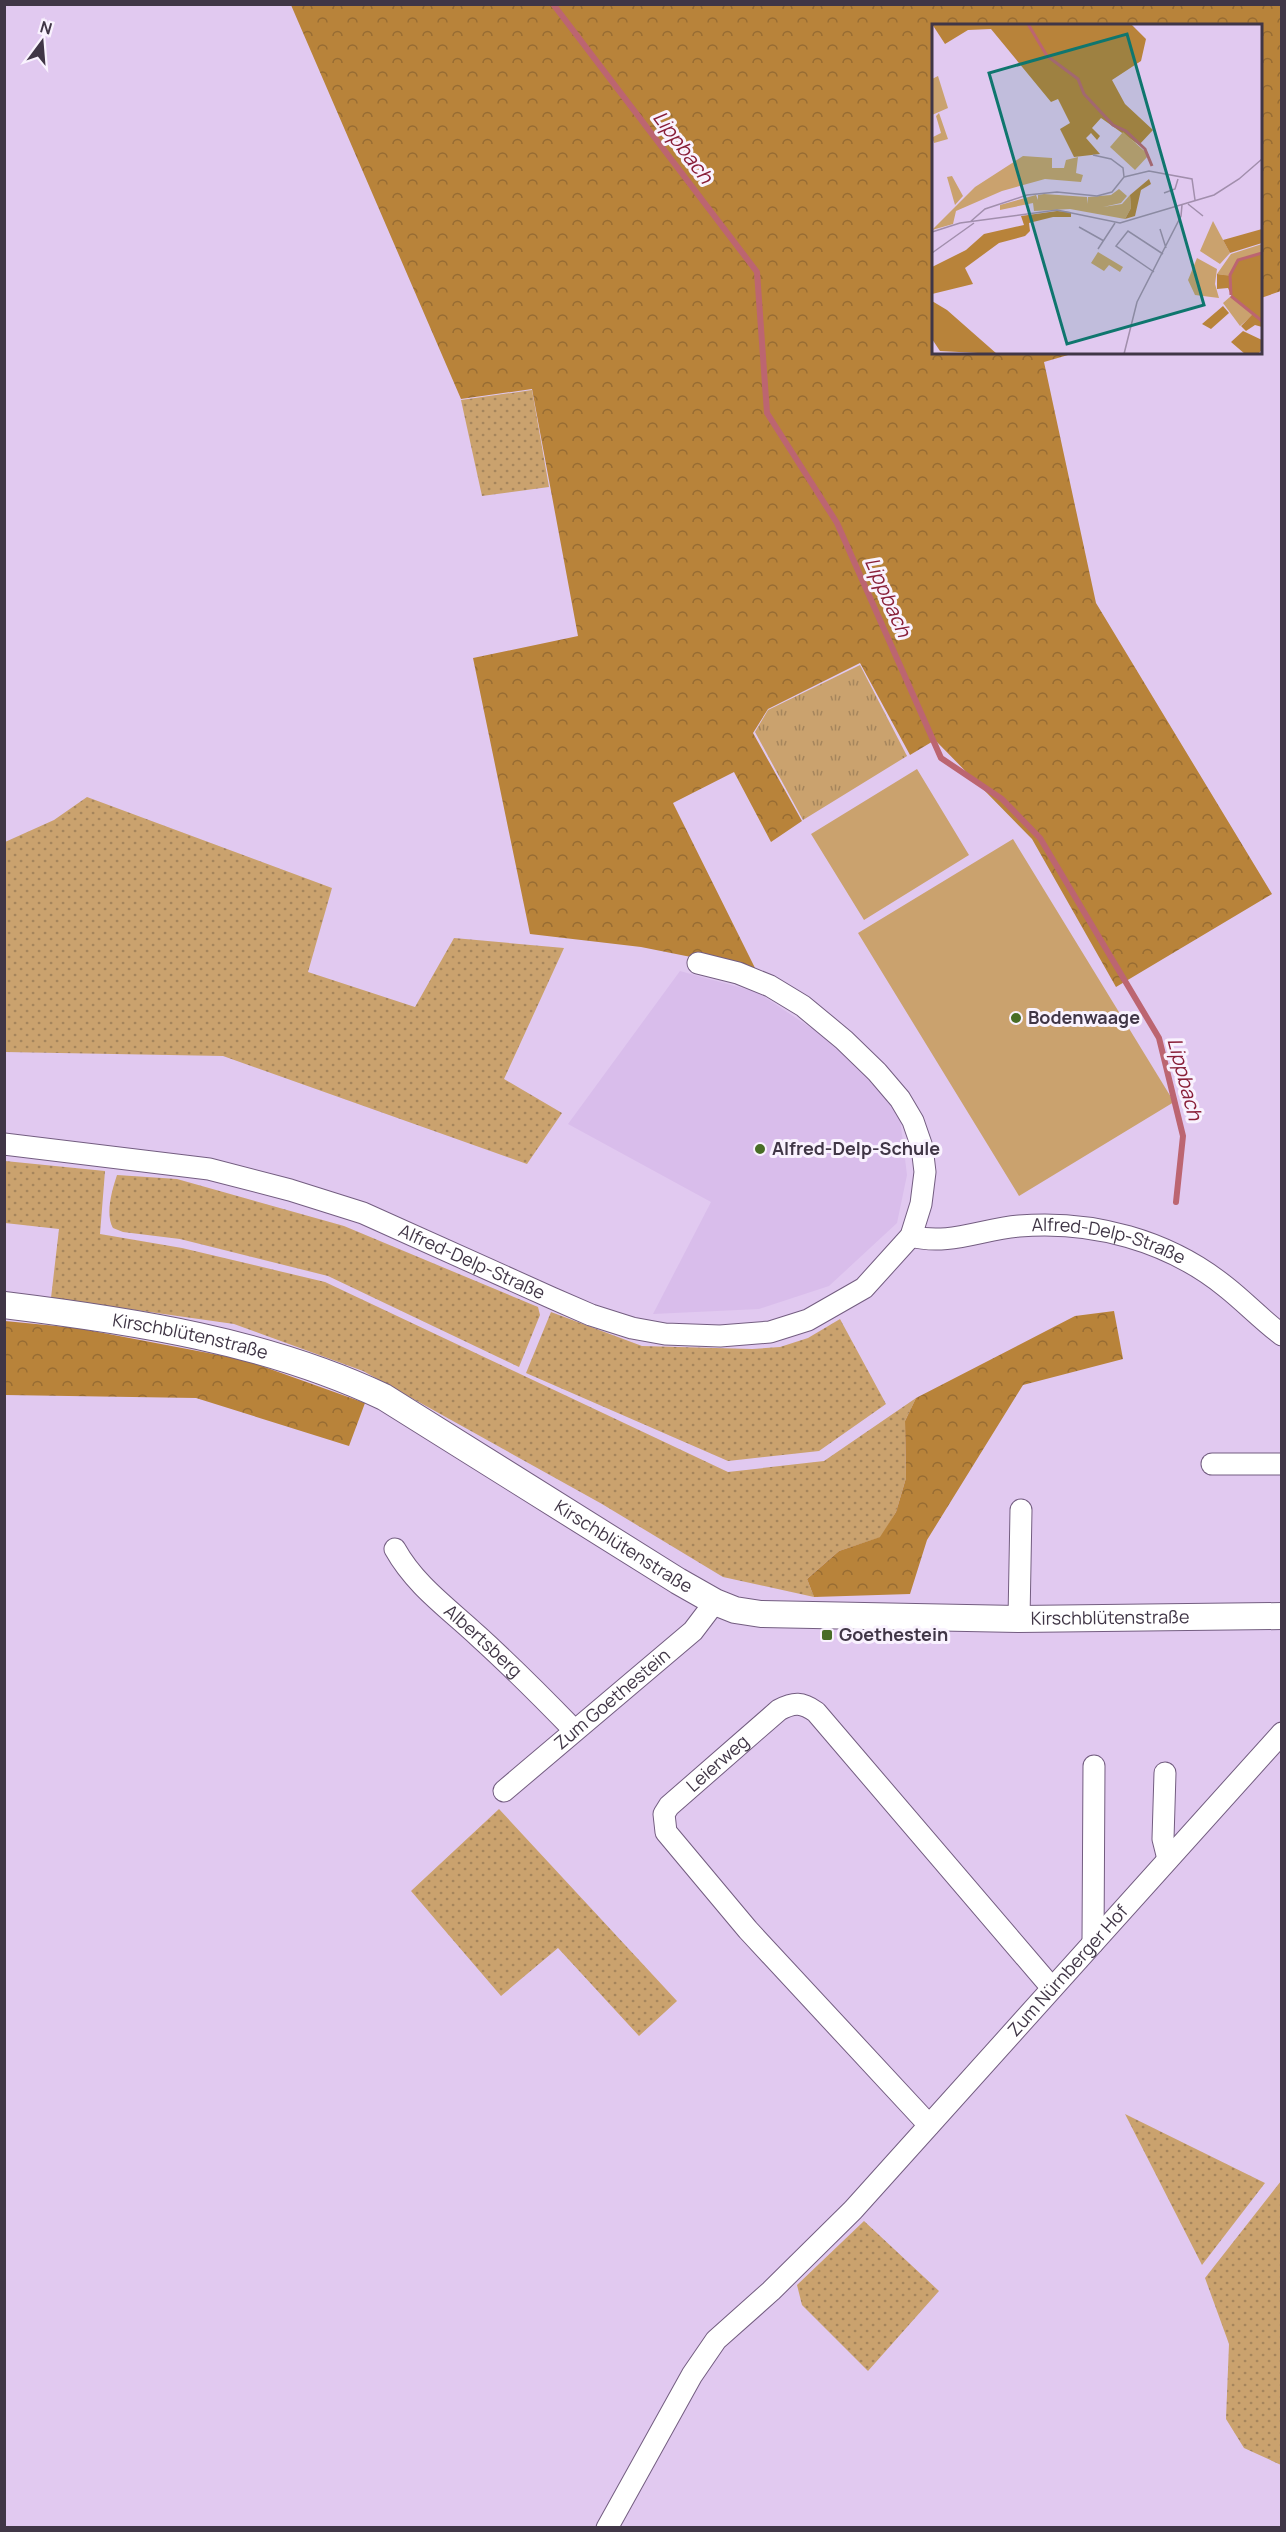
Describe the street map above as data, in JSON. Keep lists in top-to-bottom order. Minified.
{"streets":{"main road":["Kirschblütenstraße"],"street":["Alfred-Delp-Straße","Albertsberg","Zum Goethestein","Leierweg","Zum Nürnberger Hof"]},"crossings":[["Kirschblütenstraße","Zum Goethestein"],["Albertsberg","Zum Goethestein"],["Leierweg","Zum Nürnberger Hof"]],"water":["Lippbach"],"places":{"other":["Bodenwaage","Alfred-Delp-Schule"],"transit":["Goethestein"]},"north":"top"}
